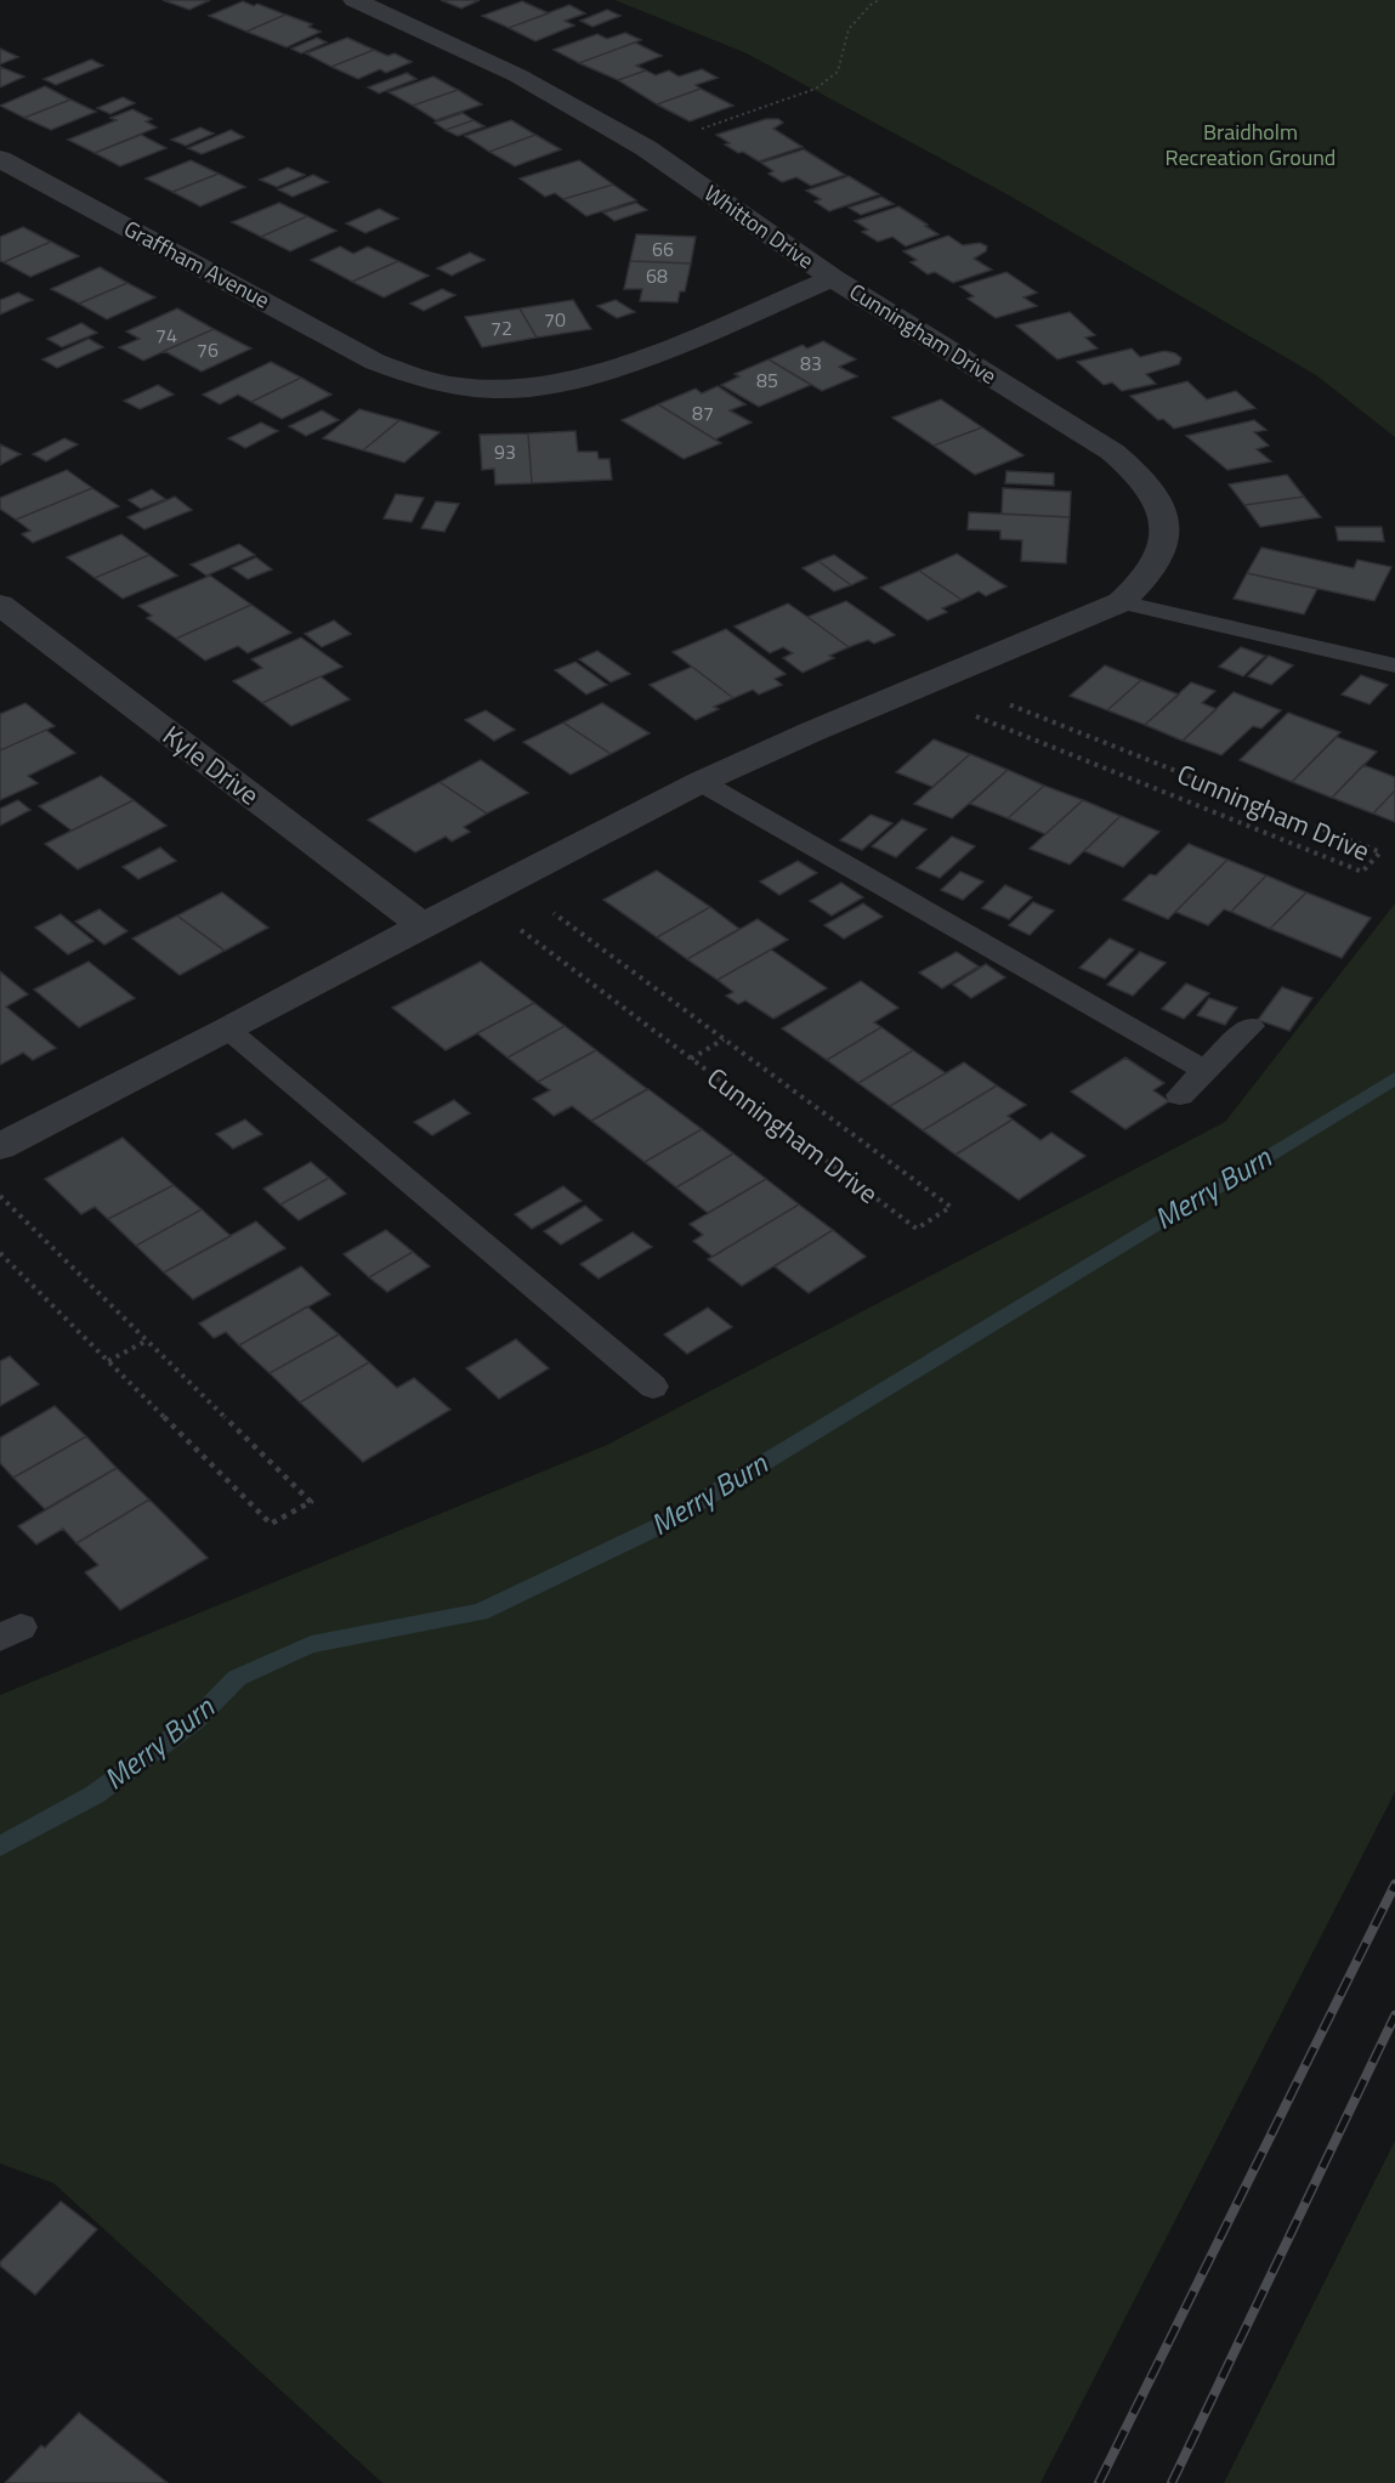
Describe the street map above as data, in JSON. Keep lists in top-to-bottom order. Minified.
{"streets":{"street":["Whitton Drive","Graffham Avenue","Cunningham Drive","Kyle Drive"]},"crossings":[["Whitton Drive","Graffham Avenue"],["Whitton Drive","Cunningham Drive"],["Cunningham Drive","Kyle Drive"]],"water":["Merry Burn"],"parks":["Braidholm Recreation Ground"],"house_numbers":["66","68","70","72","74","76","83","85","87","93"]}
